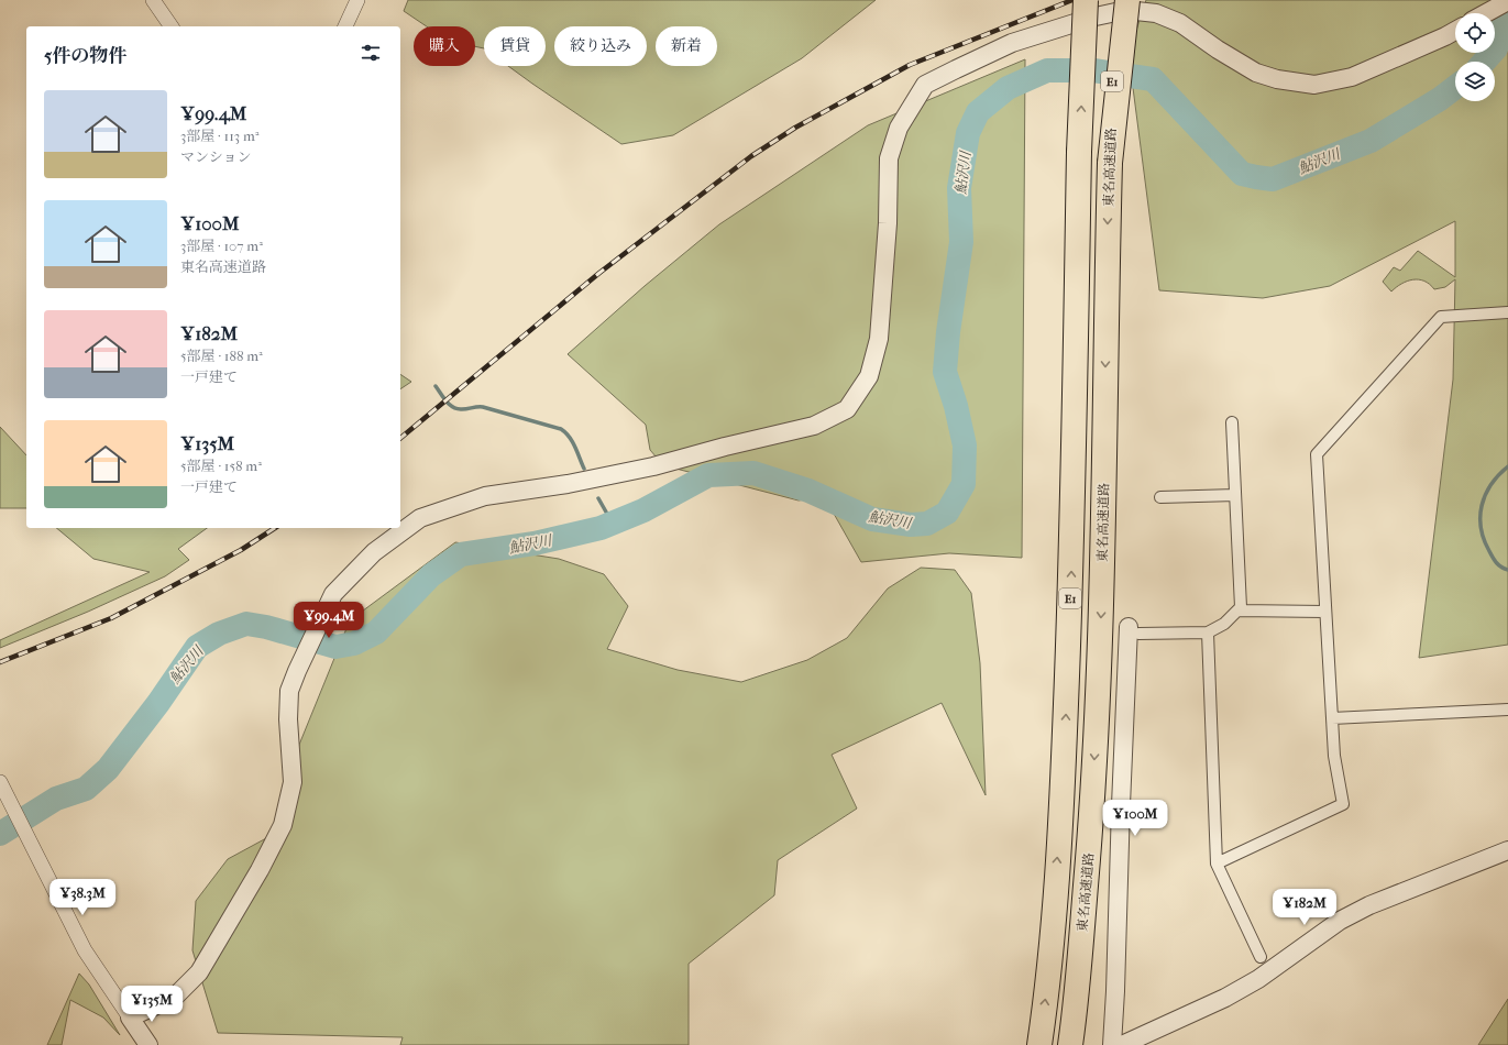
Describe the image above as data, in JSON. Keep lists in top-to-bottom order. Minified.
{"streets":{"highway":["E1","東名高速道路"]},"water":["鮎沢川"],"page":{"chip":["購入","賃貸","絞り込み","新着"],"heading":"5件の物件","list":[{"name":"¥99.4M","note":"3部屋 · 113 m² · マンション"},{"name":"¥100M","note":"3部屋 · 107 m² · 東名高速道路"},{"name":"¥182M","note":"5部屋 · 188 m² · 一戸建て"},{"name":"¥135M","note":"5部屋 · 158 m² · 一戸建て"}],"price":["¥99.4M","¥100M","¥38.3M","¥182M","¥135M"]}}
